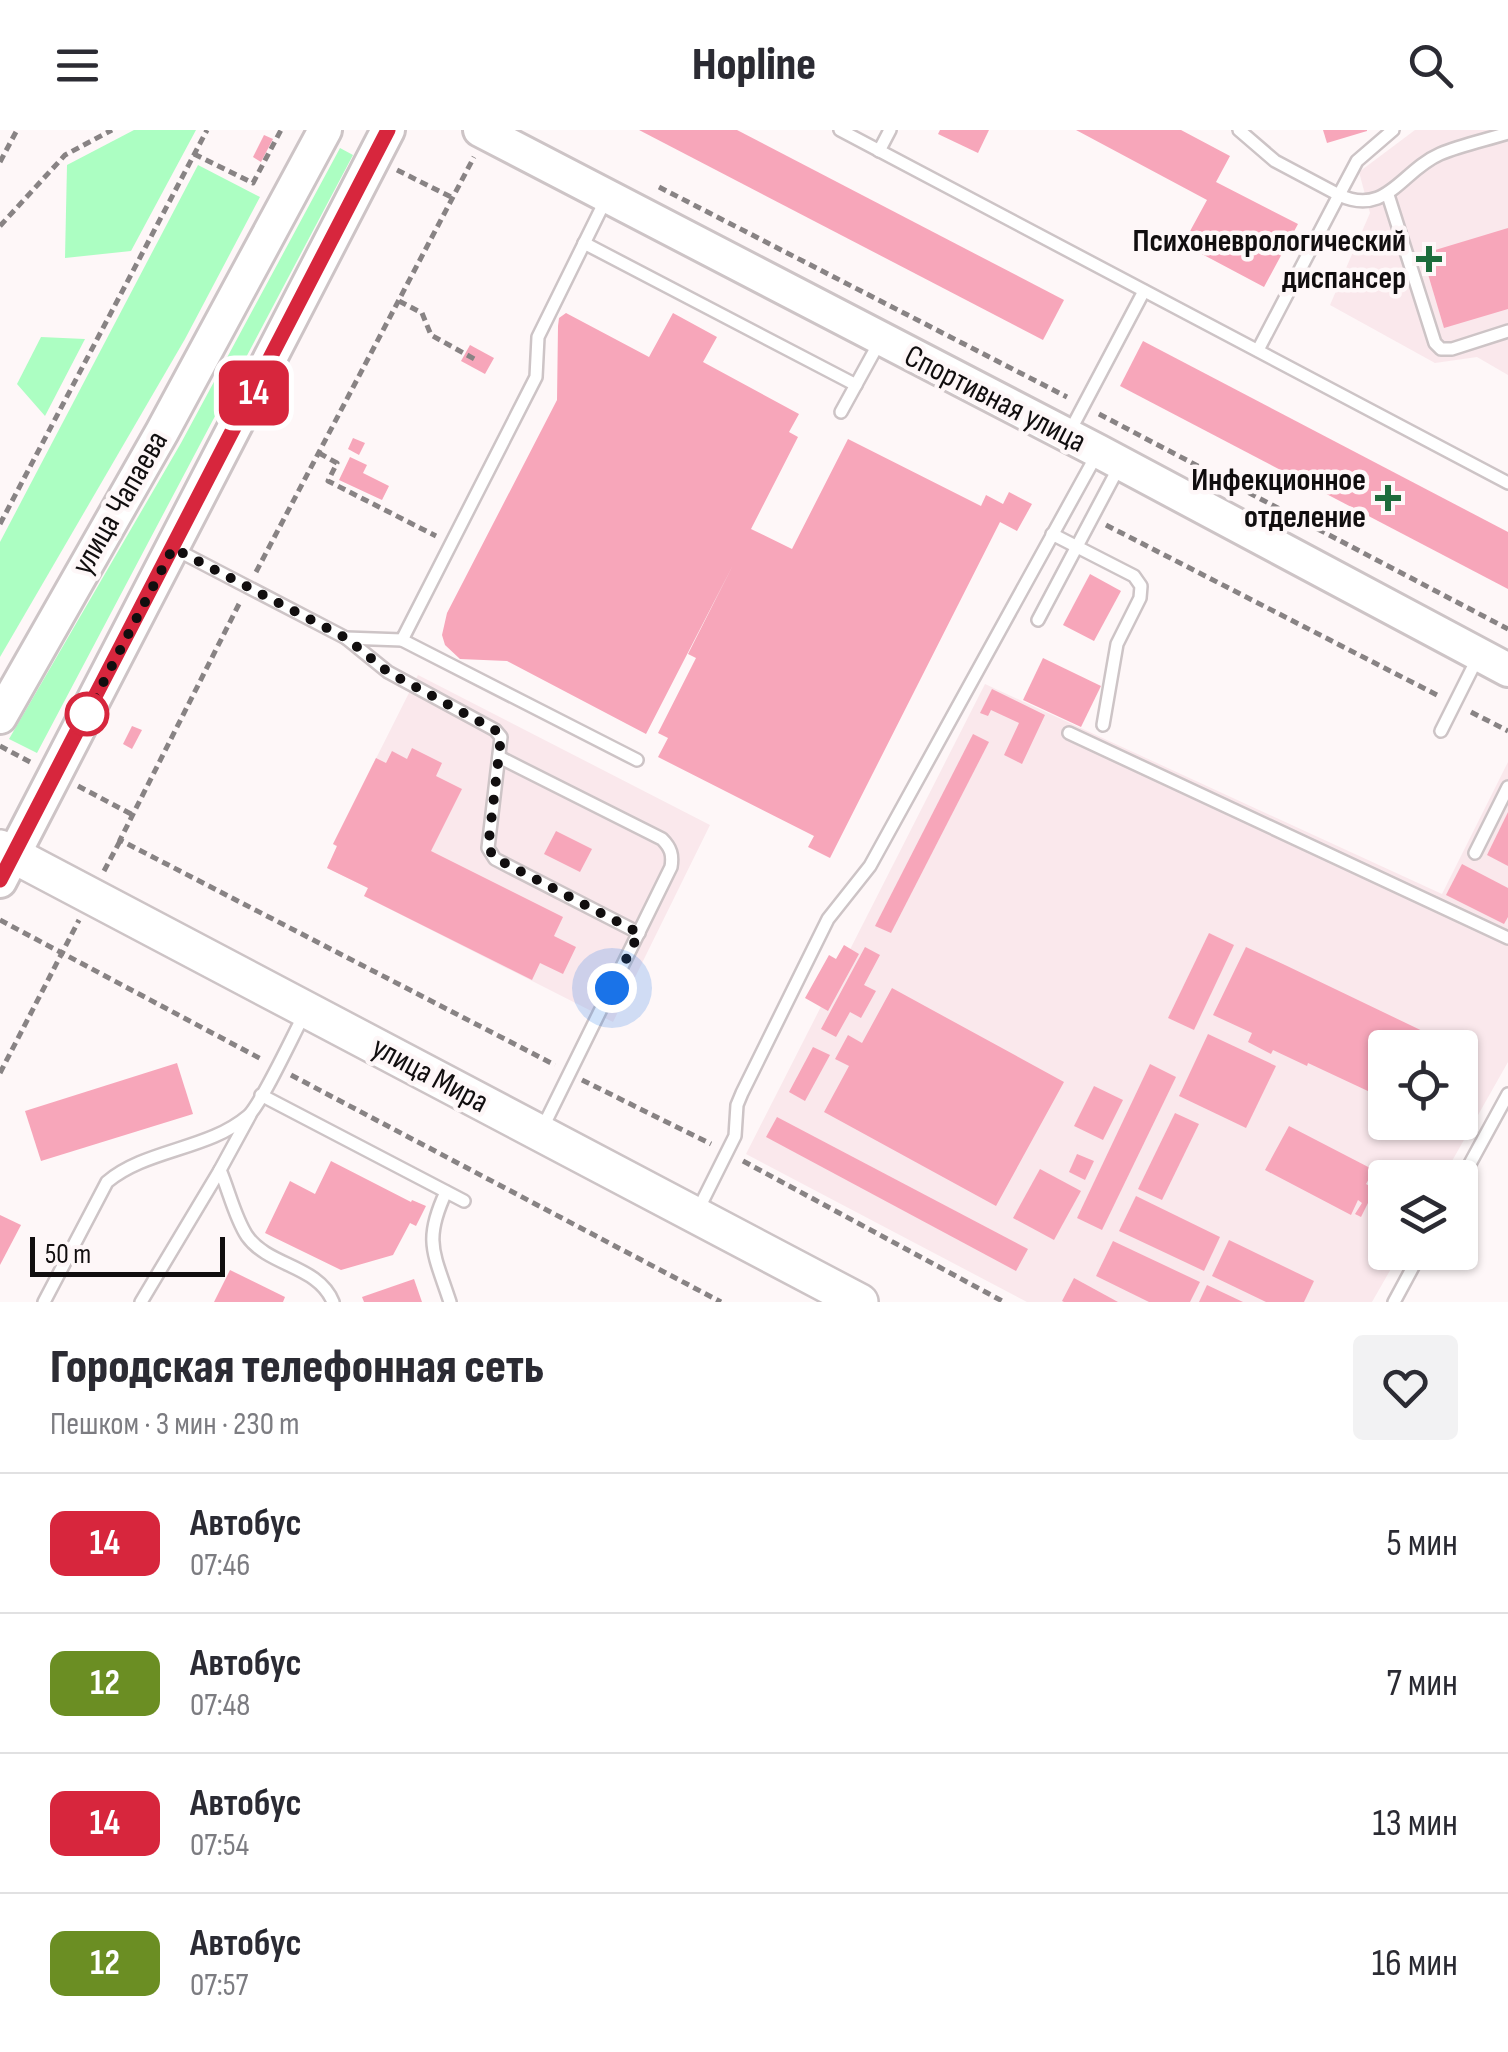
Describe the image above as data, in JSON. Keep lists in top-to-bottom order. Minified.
{"streets":{"main road":["Спортивная улица","улица Чапаева","улица Мира"]},"crossings":[["улица Чапаева","улица Мира"]],"places":{"health":["Психоневрологический диспансер","Инфекционное отделение"]},"lines":["bus line 14"],"scale_bar":"50 m","page":{"header":"Hopline","on_map":"14","scale":"50 m","heading":["Городская телефонная сеть","Пешком · 3 мин · 230 m"],"list":[{"mark":"14","name":"Автобус","note":"07:46","value":"5 мин"},{"mark":"12","name":"Автобус","note":"07:48","value":"7 мин"},{"mark":"14","name":"Автобус","note":"07:54","value":"13 мин"},{"mark":"12","name":"Автобус","note":"07:57","value":"16 мин"}]}}
